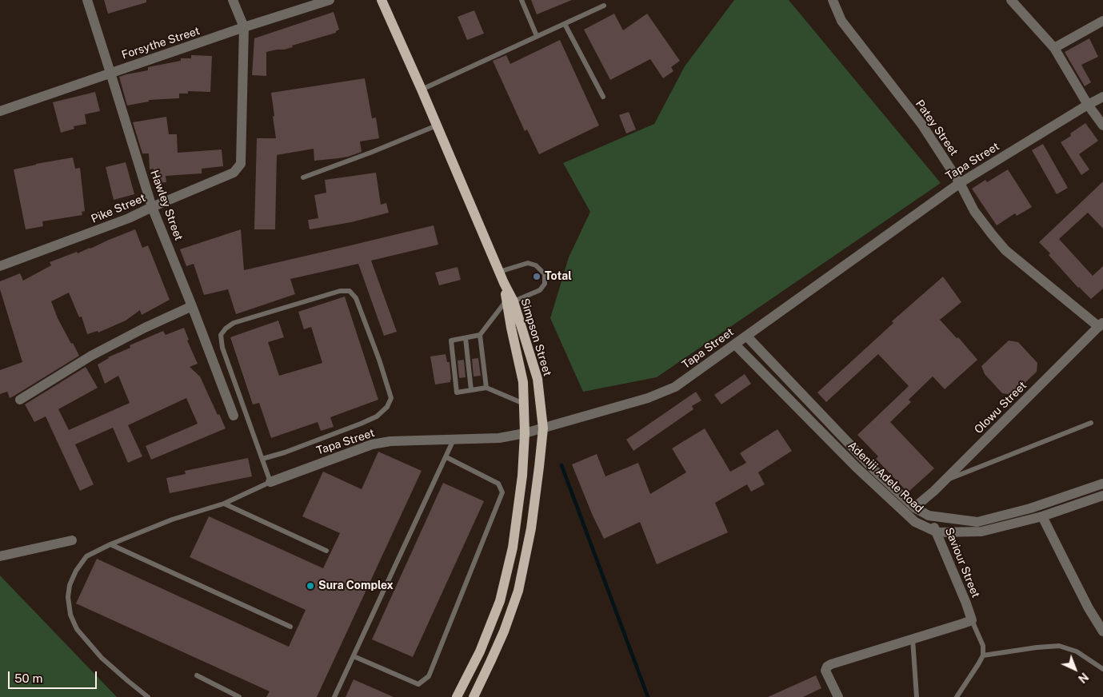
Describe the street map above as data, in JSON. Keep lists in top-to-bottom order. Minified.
{"streets":{"main road":["Simpson Street"],"street":["Forsythe Street","Patey Street","Tapa Street","Hawley Street","Pike Street","Olowu Street","Adeniji Adele Road","Saviour Street"]},"crossings":[["Forsythe Street","Hawley Street"],["Forsythe Street","Pike Street"],["Patey Street","Tapa Street"],["Patey Street","Olowu Street"],["Tapa Street","Simpson Street"],["Tapa Street","Adeniji Adele Road"],["Hawley Street","Pike Street"],["Olowu Street","Adeniji Adele Road"],["Adeniji Adele Road","Saviour Street"]],"places":["Total","Sura Complex"],"scale_bar":"50 m","north":"bottom right"}
